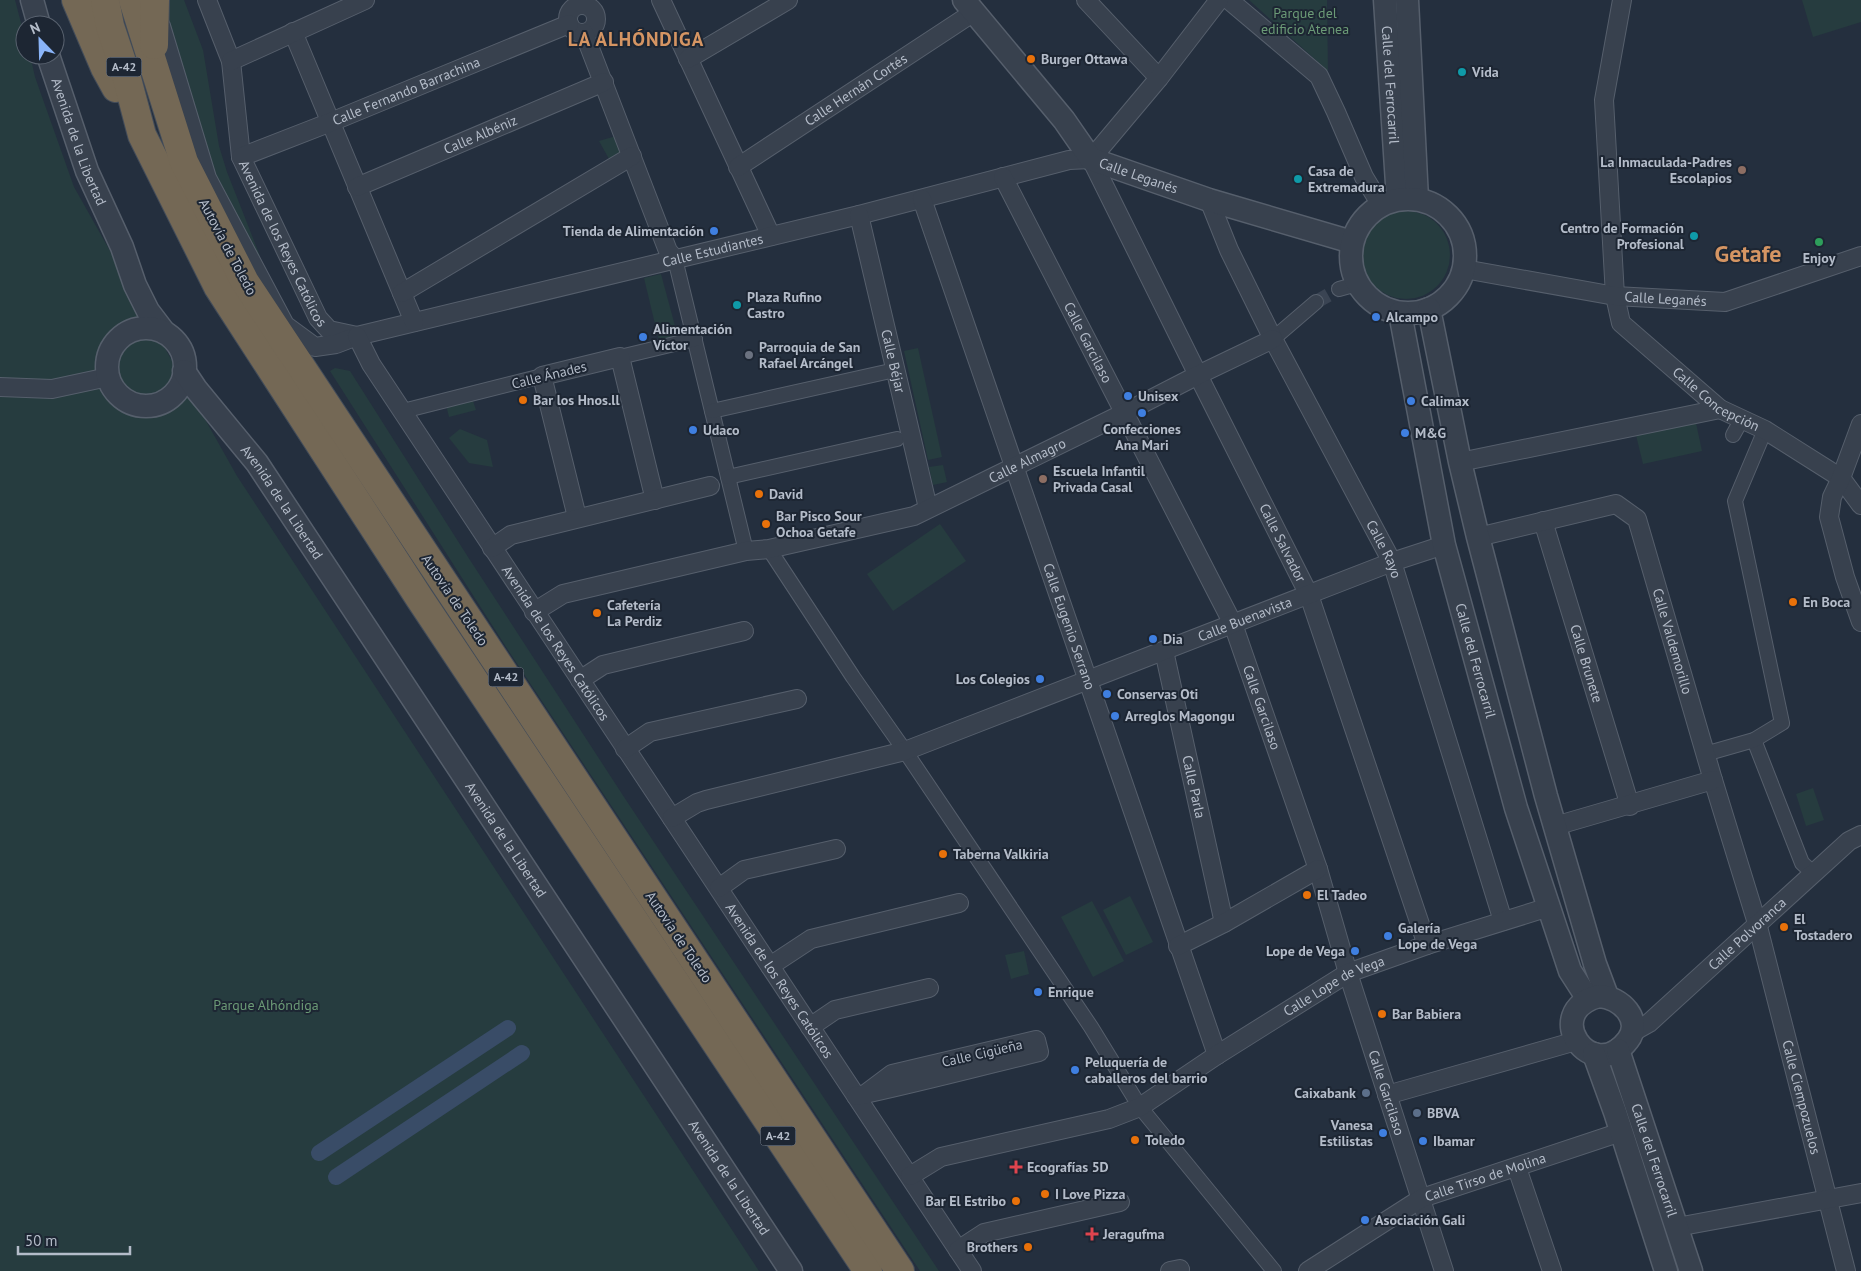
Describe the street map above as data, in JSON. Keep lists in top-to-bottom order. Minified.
{"streets":{"highway":["A-42","Autovía de Toledo"],"street":["Calle del Ferrocarril","Calle Hernán Cortés","Calle Fernando Barrachina","Calle Albéniz","Avenida de la Libertad","Calle Leganés","Avenida de los Reyes Católicos","Calle Estudiantes","Calle Garcilaso","Calle Béjar","Calle Ánades","Calle Concepción","Calle Almagro","Calle Salvador","Calle Rayo","Calle Buenavista","Calle Eugenio Serrano","Calle Valdemorillo","Calle Brunete","Calle Parla","Calle Polvoranca","Calle Lope de Vega","Calle Cigüeña","Calle Ciempozuelos","Calle Tirso de Molina"]},"crossings":[["Calle del Ferrocarril","Calle Leganés"],["Calle del Ferrocarril","Calle Buenavista"],["Calle del Ferrocarril","Calle Polvoranca"],["Calle del Ferrocarril","Calle Lope de Vega"],["Calle del Ferrocarril","Calle Tirso de Molina"],["Calle Hernán Cortés","Calle Leganés"],["Calle Fernando Barrachina","Avenida de los Reyes Católicos"],["Calle Leganés","Calle Estudiantes"],["Calle Leganés","Calle Concepción"],["Calle Leganés","Calle Salvador"],["Calle Leganés","Calle Rayo"],["Avenida de los Reyes Católicos","Calle Estudiantes"],["Avenida de los Reyes Católicos","Calle Ánades"],["Avenida de los Reyes Católicos","Calle Almagro"],["Avenida de los Reyes Católicos","Calle Buenavista"],["Avenida de los Reyes Católicos","Calle Lope de Vega"],["Avenida de los Reyes Católicos","Calle Cigüeña"],["Autovía de Toledo","Calle Estudiantes"],["Calle Estudiantes","Calle Garcilaso"],["Calle Estudiantes","Calle Béjar"],["Calle Estudiantes","Calle Salvador"],["Calle Estudiantes","Calle Eugenio Serrano"],["Calle Garcilaso","Calle Almagro"],["Calle Garcilaso","Calle Buenavista"],["Calle Garcilaso","Calle Lope de Vega"],["Calle Garcilaso","Calle Tirso de Molina"],["Calle Béjar","Calle Almagro"],["Calle Almagro","Calle Salvador"],["Calle Almagro","Calle Rayo"],["Calle Almagro","Calle Eugenio Serrano"],["Calle Salvador","Calle Buenavista"],["Calle Salvador","Calle Lope de Vega"],["Calle Rayo","Calle Buenavista"],["Calle Rayo","Calle Lope de Vega"],["Calle Buenavista","Calle Eugenio Serrano"],["Calle Buenavista","Calle Parla"],["Calle Eugenio Serrano","Calle Lope de Vega"],["Calle Valdemorillo","Calle Brunete"],["Calle Valdemorillo","Calle Polvoranca"],["Calle Valdemorillo","Calle Ciempozuelos"],["Calle Polvoranca","Calle Ciempozuelos"]],"districts":["LA ALHÓNDIGA","Getafe"],"parks":["Parque del edificio Atenea","Parque Alhóndiga"],"places":{"other":["Burger Ottawa","Vida","La Inmaculada-Padres Escolapios","Casa de Extremadura","Tienda de Alimentación","Centro de Formación Profesional","Enjoy","Plaza Rufino Castro","Alcampo","Alimentación Víctor","Parroquia de San Rafael Arcángel","Unisex","Bar los Hnos.ll","Calimax","Confecciones Ana Mari","Udaco","M&G","Escuela Infantil Privada Casal","David","Bar Pisco Sour Ochoa Getafe","En Boca","Cafetería La Perdiz","Dia","Los Colegios","Conservas Oti","Arreglos Magongu","Taberna Valkiria","El Tadeo","El Tostadero","Galería Lope de Vega","Lope de Vega","Enrique","Bar Babiera","Peluquería de caballeros del barrio","Caixabank","BBVA","Vanesa Estilistas","Toledo","Ibamar","I Love Pizza","Bar El Estribo","Asociación Gali","Brothers"],"health":["Ecografías 5D","Jeragufma"]},"scale_bar":"50 m","north":"top left"}
